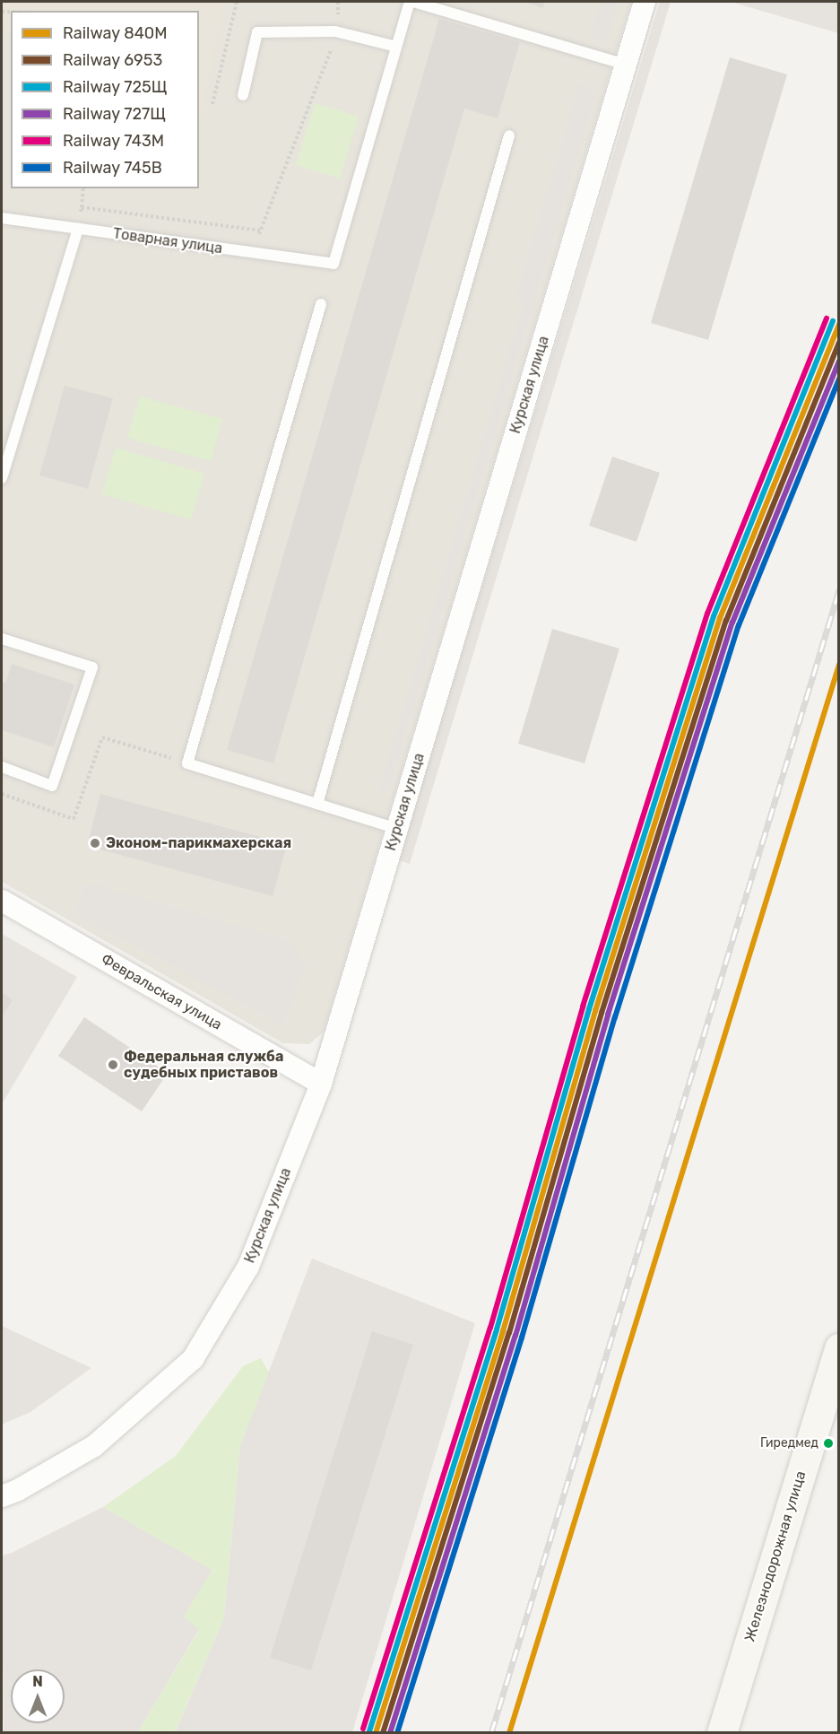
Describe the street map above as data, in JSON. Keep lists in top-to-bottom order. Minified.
{"streets":{"main road":["Железнодорожная улица"],"street":["Курская улица","Февральская улица"],"lane":["Товарная улица"]},"crossings":[["Курская улица","Февральская улица"]],"places":["Эконом-парикмахерская","Федеральная служба судебных приставов","Гиредмед"],"lines":["rail line 743М","rail line 725Щ","rail line 840М","rail line 6953","rail line 727Щ","rail line 745В"],"legend":["Railway 840М","Railway 6953","Railway 725Щ","Railway 727Щ","Railway 743М","Railway 745В"],"north":"top"}
